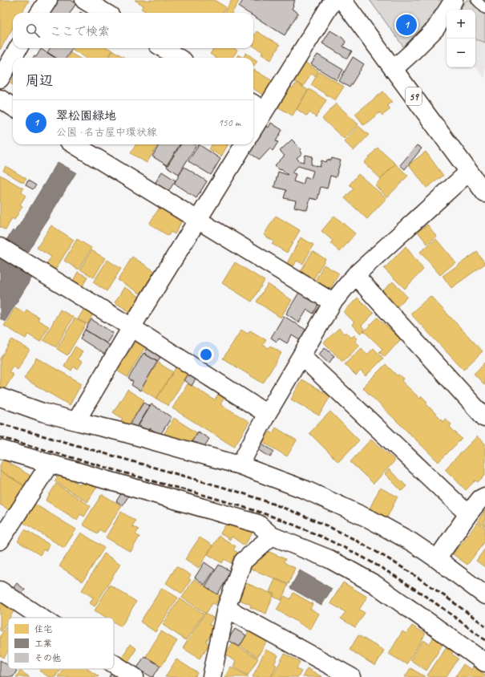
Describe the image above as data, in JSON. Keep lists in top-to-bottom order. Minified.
{"streets":{"street":["59"]},"legend":["住宅","工業","その他"],"page":{"map_buttons":["+","−"],"pins":"1","search":"ここで検索","heading":"周辺","list":[{"mark":"1","name":"翠松園緑地","note":"公園 · 名古屋中環状線","value":"150 m"}]}}
